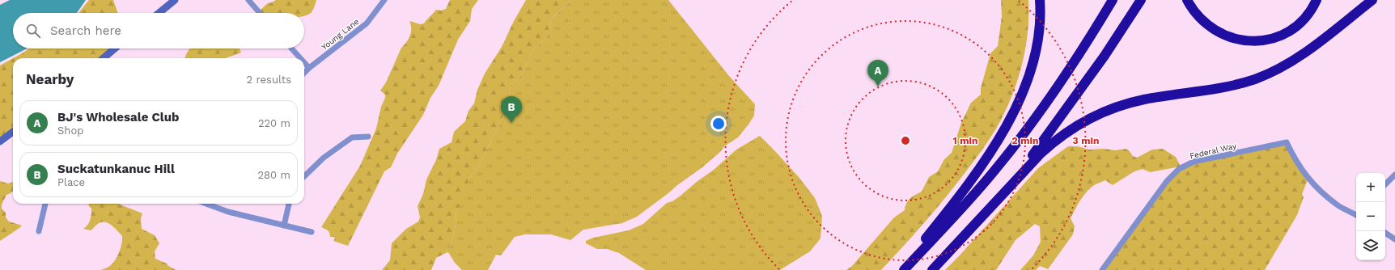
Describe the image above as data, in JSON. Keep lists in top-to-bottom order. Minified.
{"streets":{"street":["Young Lane","Federal Way"]},"page":{"search":"Search here","heading":["Nearby","2 results"],"pins":["A","B"],"list":[{"mark":"A","name":"BJ's Wholesale Club","note":"Shop","value":"220 m"},{"mark":"B","name":"Suckatunkanuc Hill","note":"Place","value":"280 m"}],"map_buttons":["+","−"]},"rings":["1 min","2 min","3 min"]}
